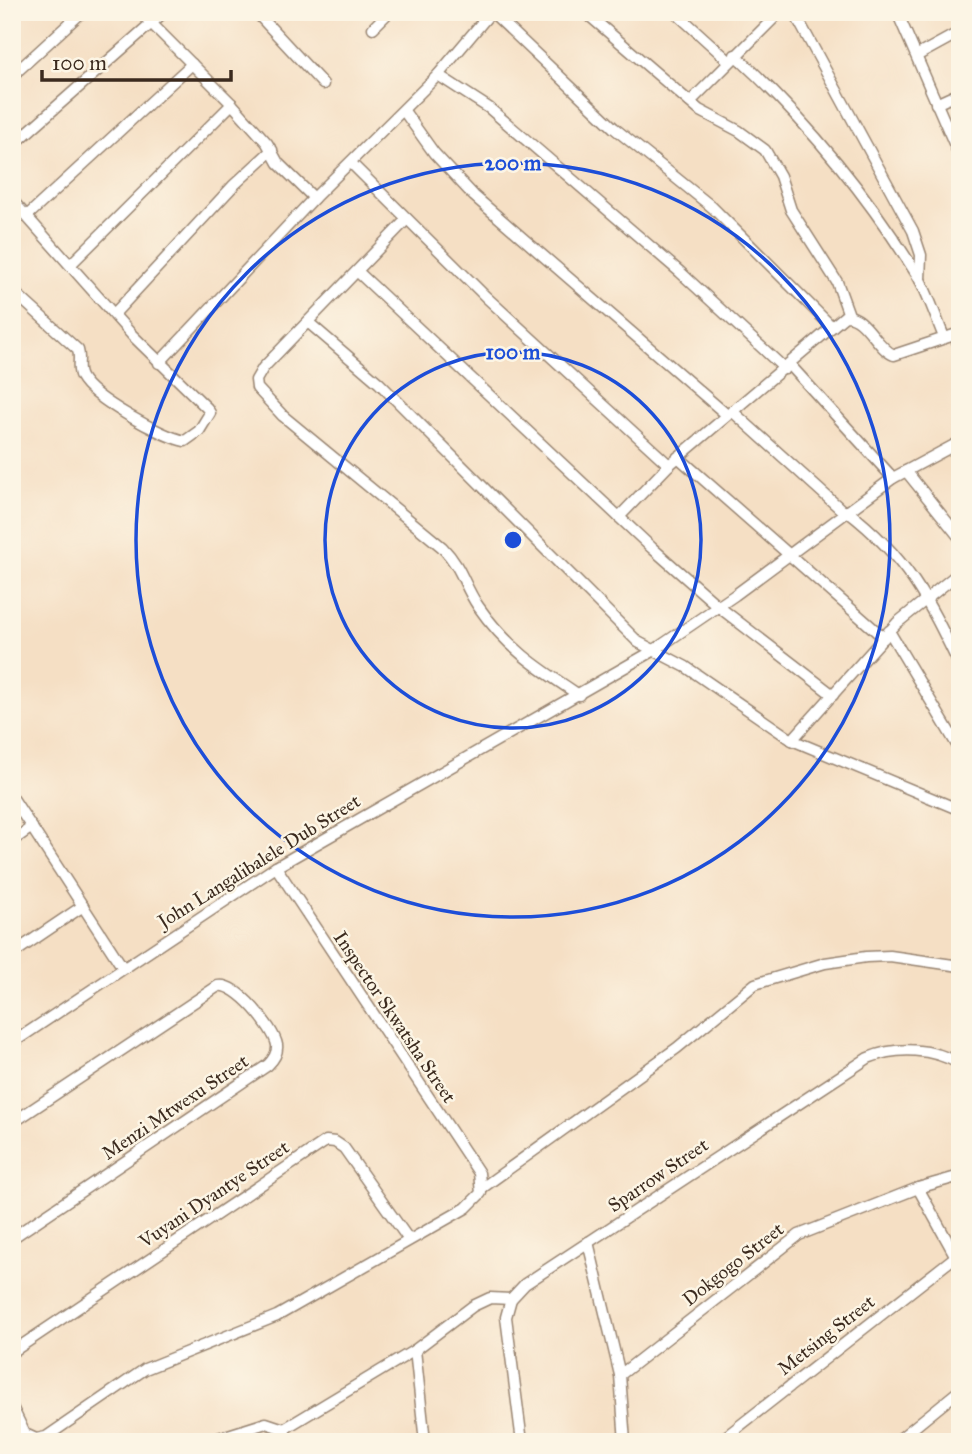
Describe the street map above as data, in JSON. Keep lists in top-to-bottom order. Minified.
{"streets":{"street":["John Langalibalele Dub Street","Inspector Skwatsha Street","Menzi Mtwexu Street","Sparrow Street","Vuyani Dyantye Street","Dokgogo Street","Metsing Street"]},"crossings":[["John Langalibalele Dub Street","Inspector Skwatsha Street"]],"scale_bar":"100 m","rings":["200 m","100 m"]}
